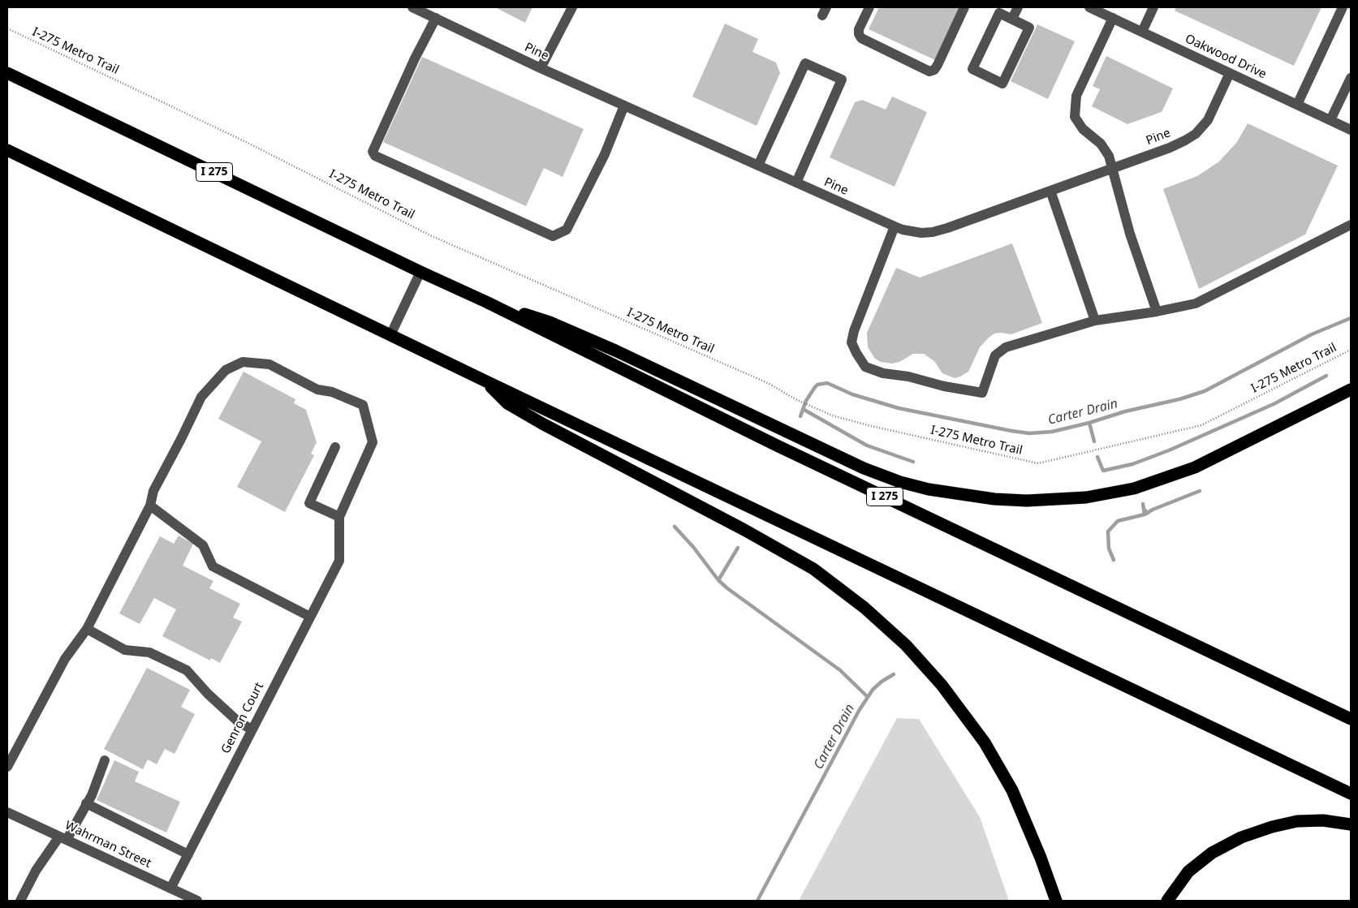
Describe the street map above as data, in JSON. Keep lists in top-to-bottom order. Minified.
{"streets":{"highway":["I 275"],"street":["Pine","Oakwood Drive","Genron Court","Wahrman Street"],"path":["I-275 Metro Trail"]},"crossings":[["Pine","Oakwood Drive"],["Genron Court","Wahrman Street"]],"water":["Carter Drain"]}
